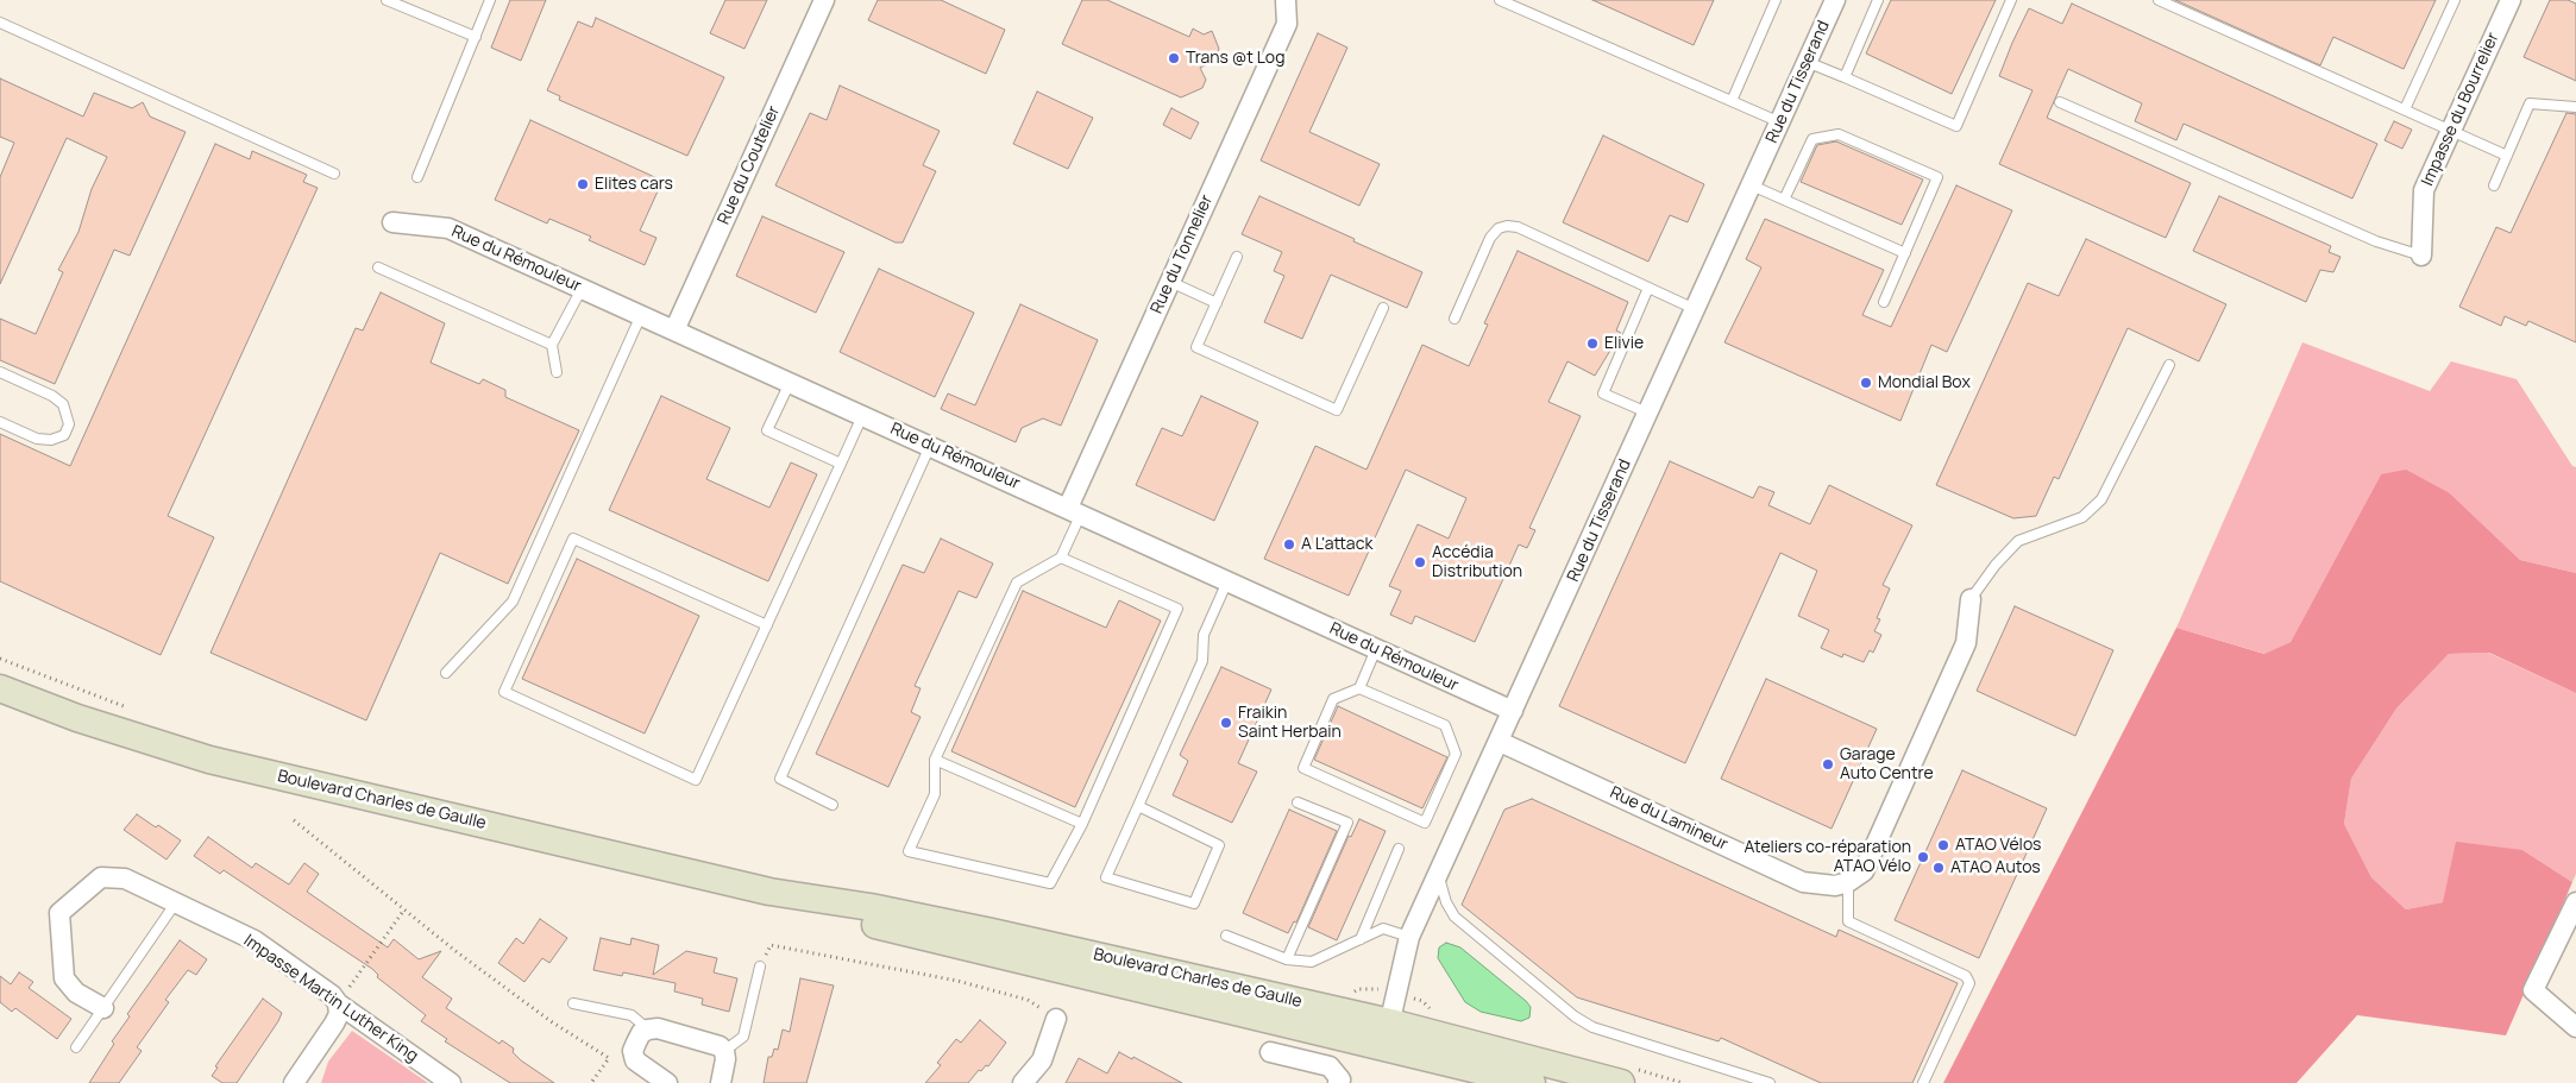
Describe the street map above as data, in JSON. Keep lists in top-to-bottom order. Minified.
{"streets":{"street":["Rue du Tisserand","Impasse du Bourrelier","Rue du Coutelier","Rue du Tonnelier","Rue du Rémouleur","Boulevard Charles de Gaulle","Rue du Lamineur","Impasse Martin Luther King"]},"crossings":[["Rue du Tisserand","Rue du Rémouleur"],["Rue du Tisserand","Boulevard Charles de Gaulle"],["Rue du Tisserand","Rue du Lamineur"],["Rue du Coutelier","Rue du Rémouleur"],["Rue du Tonnelier","Rue du Rémouleur"]],"places":["Trans @t Log","Elites cars","Elivie","Mondial Box","A L'attack","Accédia Distribution","Fraikin Saint Herbain","Garage Auto Centre","ATAO Vélos","Ateliers co-réparation ATAO Vélo","ATAO Autos"]}
